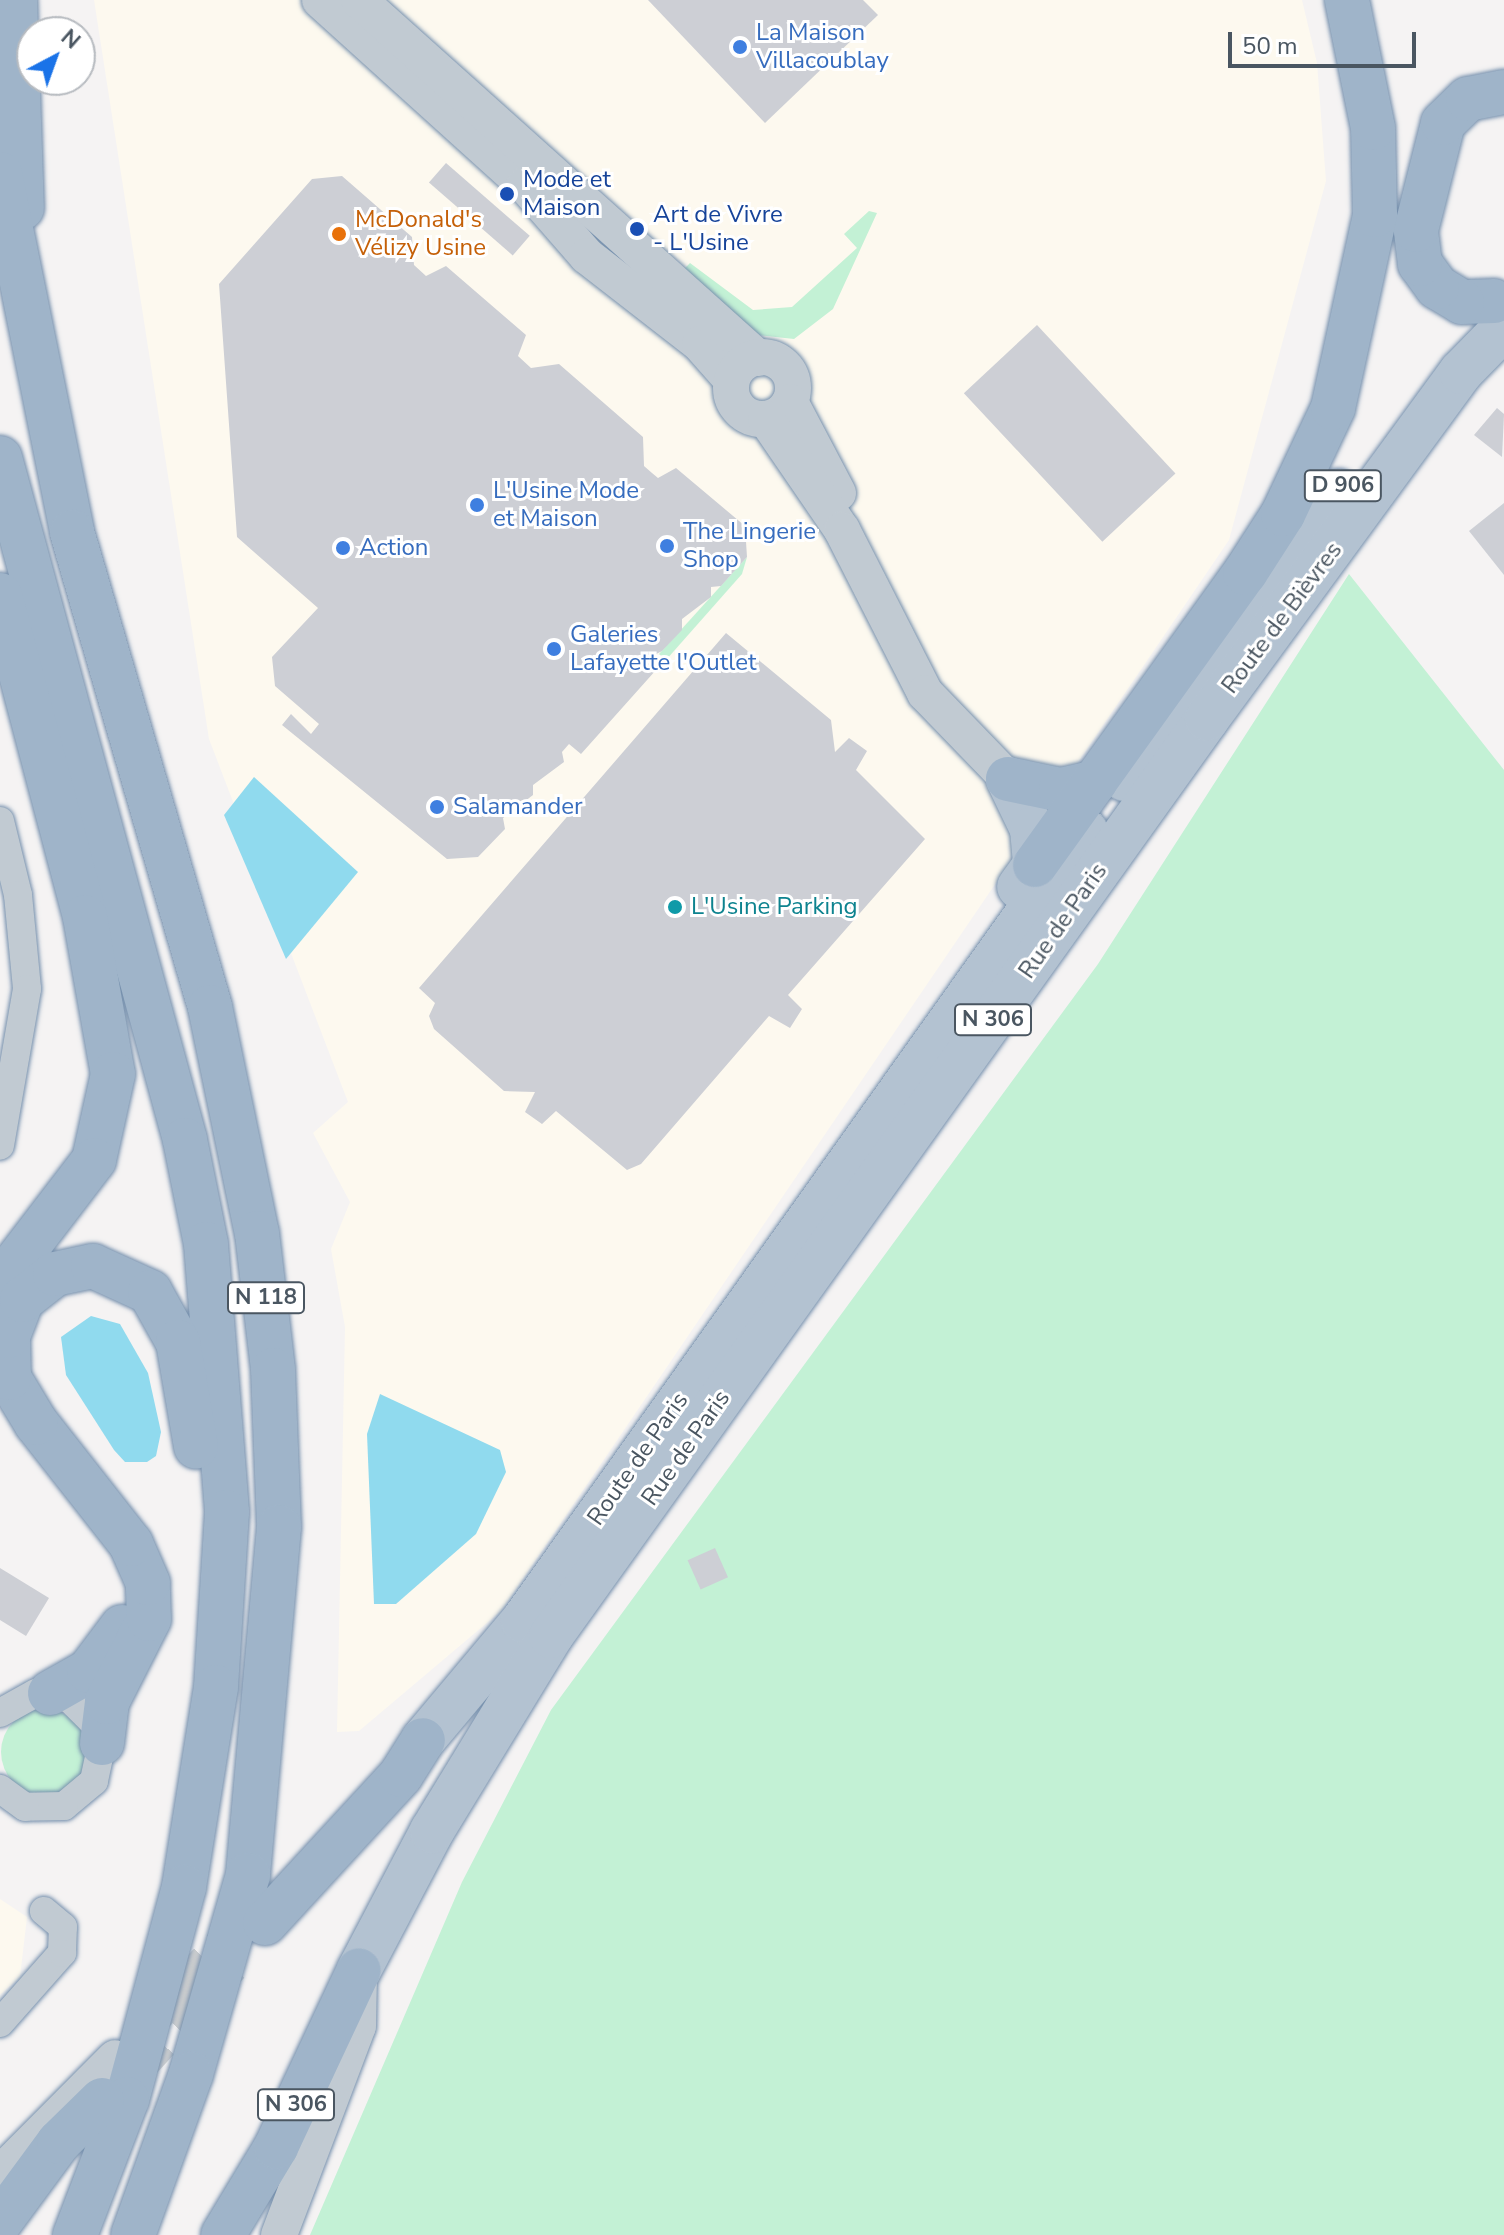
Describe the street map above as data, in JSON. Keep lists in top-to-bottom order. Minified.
{"streets":{"highway":["N 306","N 118"],"main road":["D 906","Rue de Paris","Route de Paris"]},"crossings":[["D 906","Rue de Paris"],["Rue de Paris","N 306"],["Rue de Paris","Route de Paris"],["N 306","Route de Paris"]],"places":["La Maison Villacoublay","Mode et Maison","Art de Vivre - L'Usine","McDonald's Vélizy Usine","L'Usine Mode et Maison","The Lingerie Shop","Action","Galeries Lafayette l'Outlet","Salamander","L'Usine Parking"],"scale_bar":"50 m","north":"top right"}
